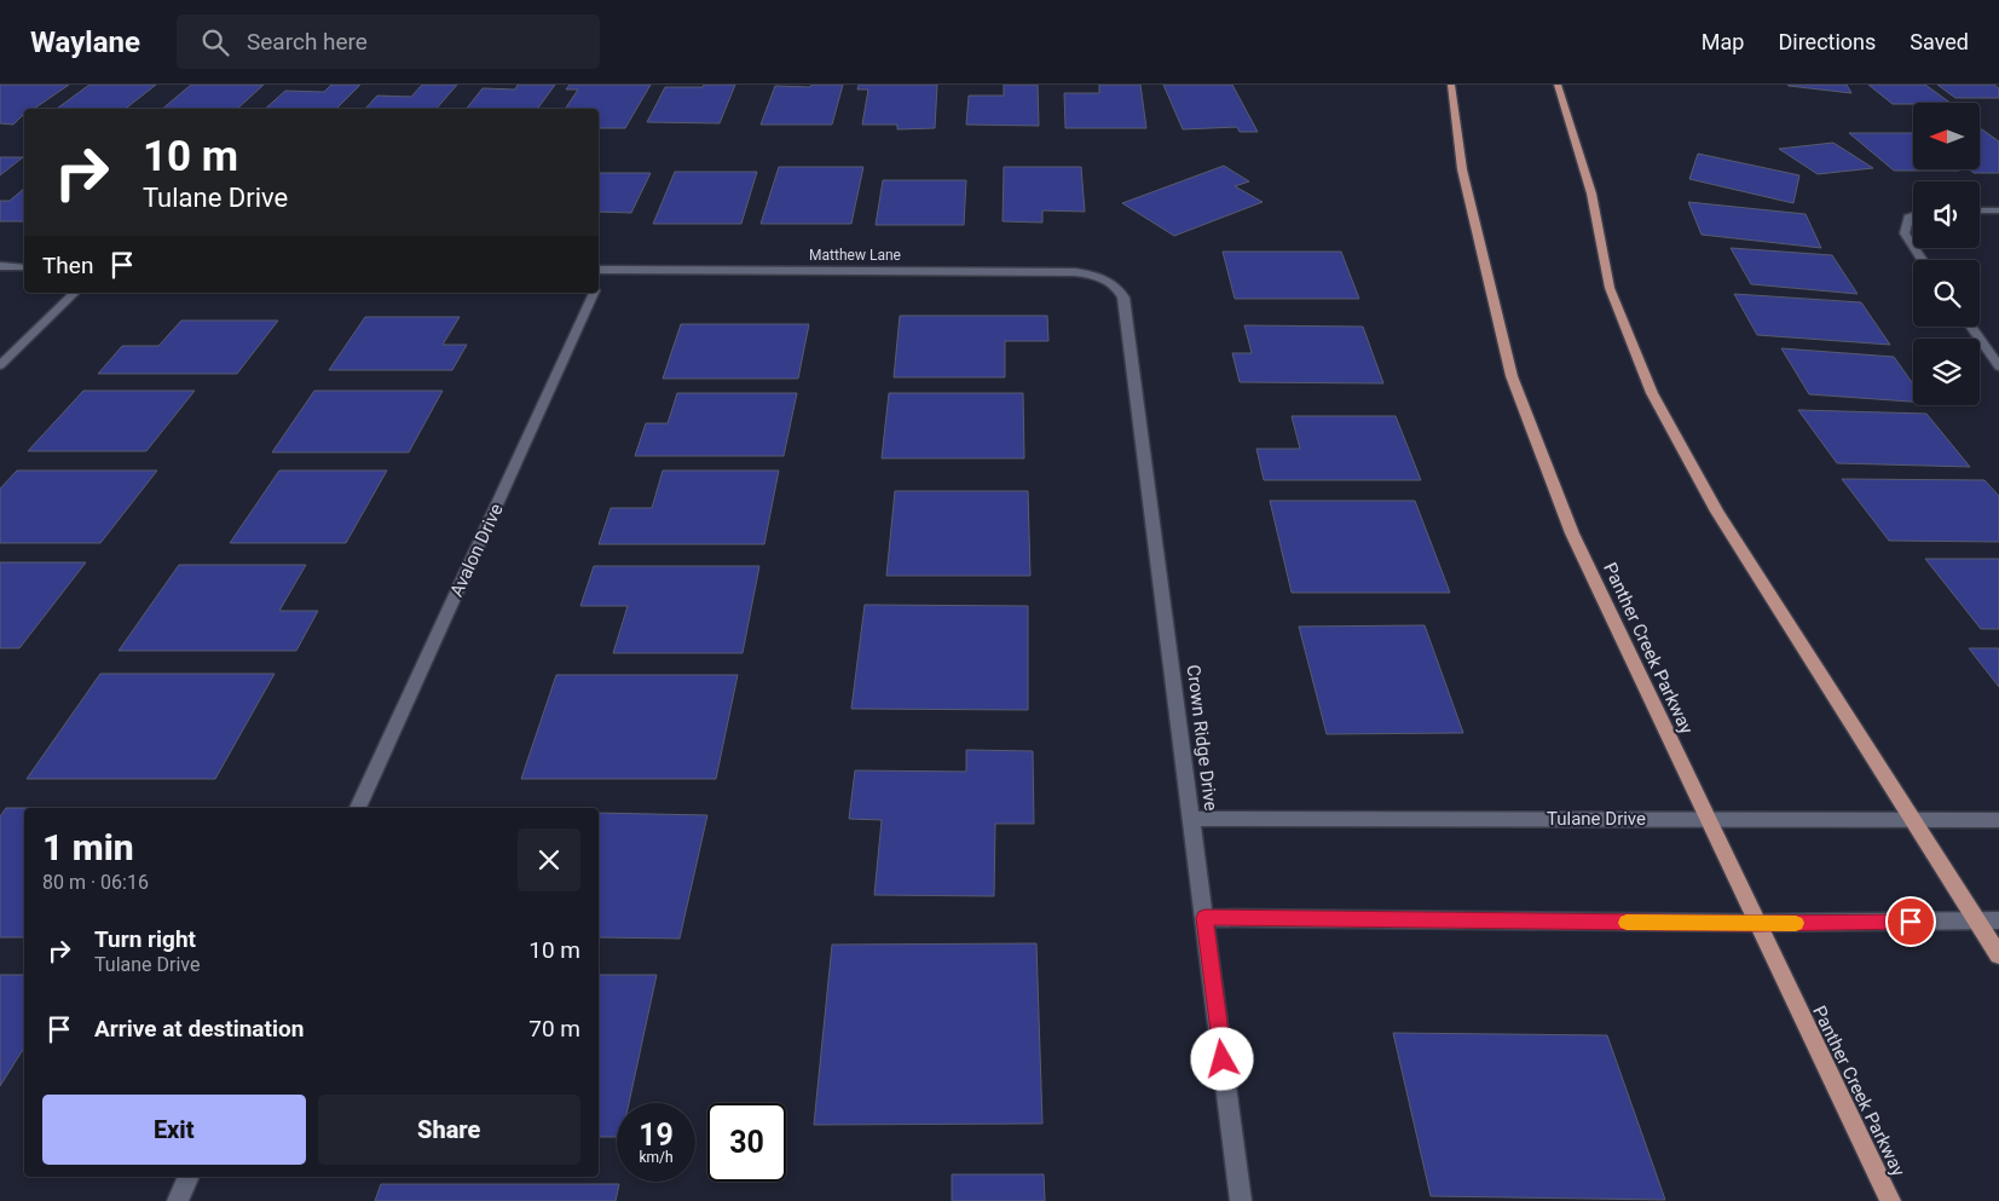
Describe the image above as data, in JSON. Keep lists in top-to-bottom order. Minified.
{"streets":{"main road":["Panther Creek Parkway"],"street":["Matthew Lane","Avalon Drive","Crown Ridge Drive","Tulane Drive"]},"crossings":[["Matthew Lane","Crown Ridge Drive"],["Panther Creek Parkway","Tulane Drive"],["Crown Ridge Drive","Tulane Drive"]],"north":"left","page":{"header":"Waylane","search":"Search here","nav":["Map","Directions","Saved"],"turn":["10 m","Tulane Drive"],"then":"Then","heading":["1 min","80 m · 06:16"],"list":[{"name":"Turn right","note":"Tulane Drive","value":"10 m"},{"name":"Arrive at destination","value":"70 m"}],"buttons":["Exit","Share"],"speed":"19 km/h","limit":"30"}}
